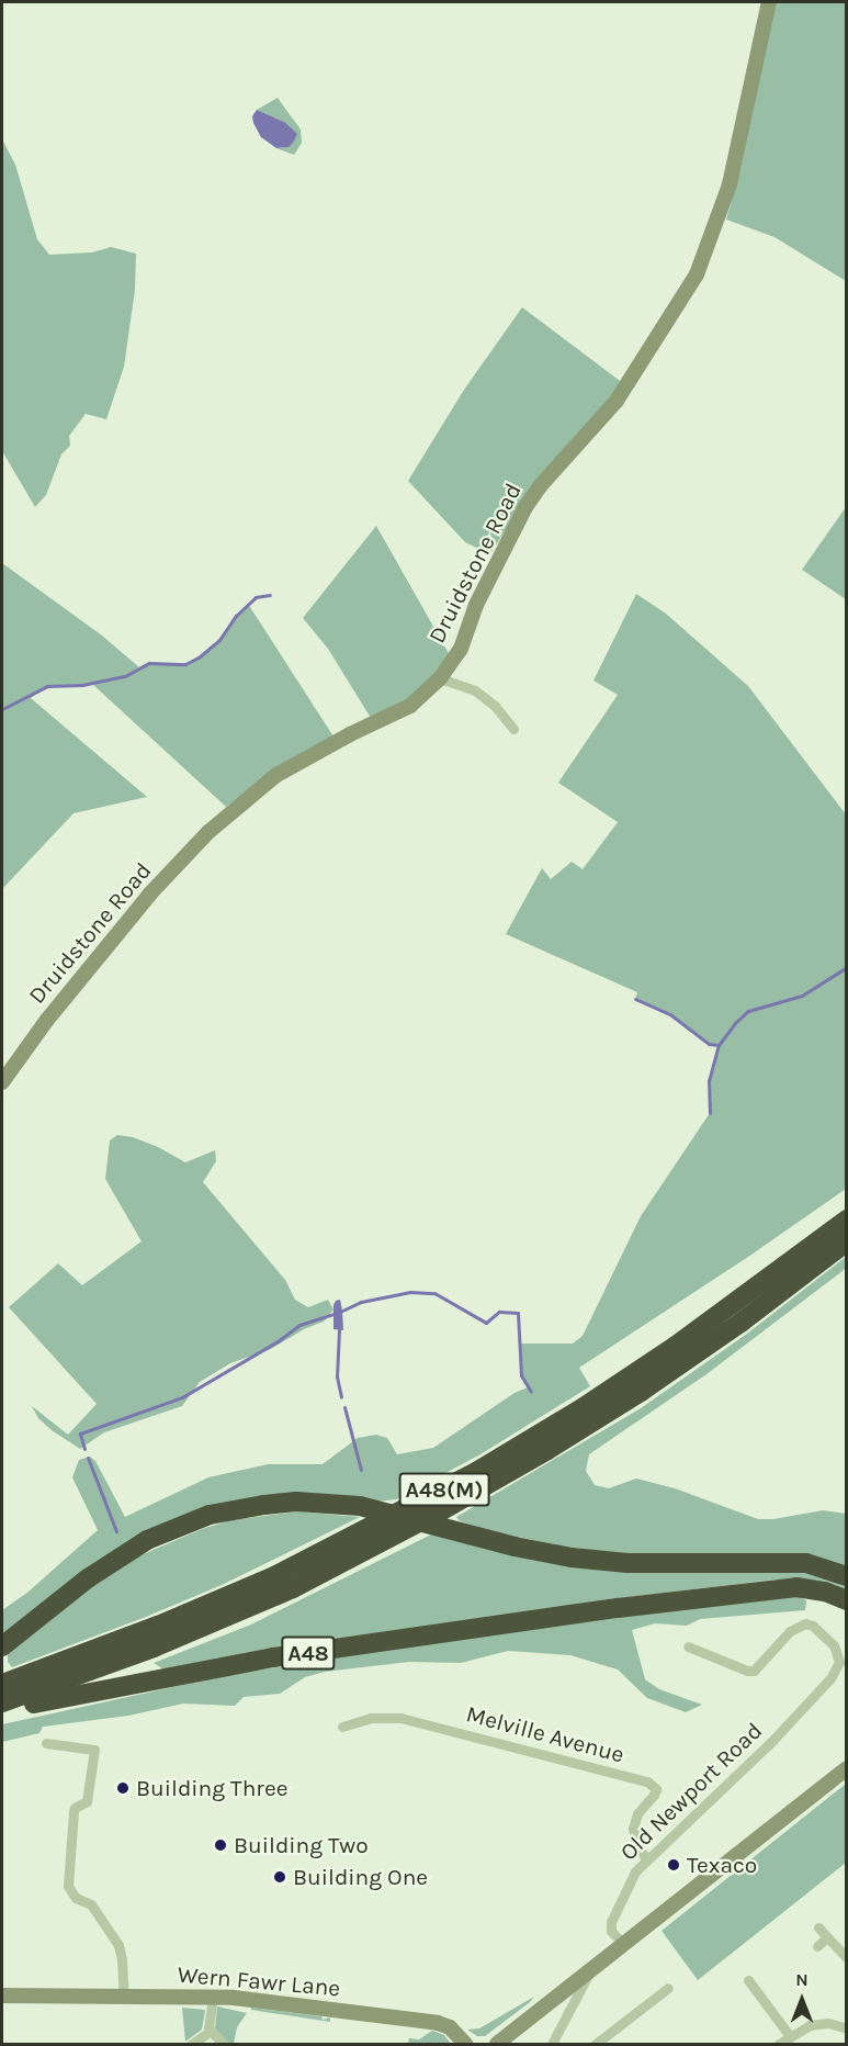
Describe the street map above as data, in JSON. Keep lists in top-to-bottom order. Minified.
{"streets":{"highway":["A48(M)","A48"],"street":["Druidstone Road","Melville Avenue","Old Newport Road","Wern Fawr Lane"]},"crossings":[["Melville Avenue","Old Newport Road"]],"places":["Building Three","Building Two","Texaco","Building One"],"north":"top"}
